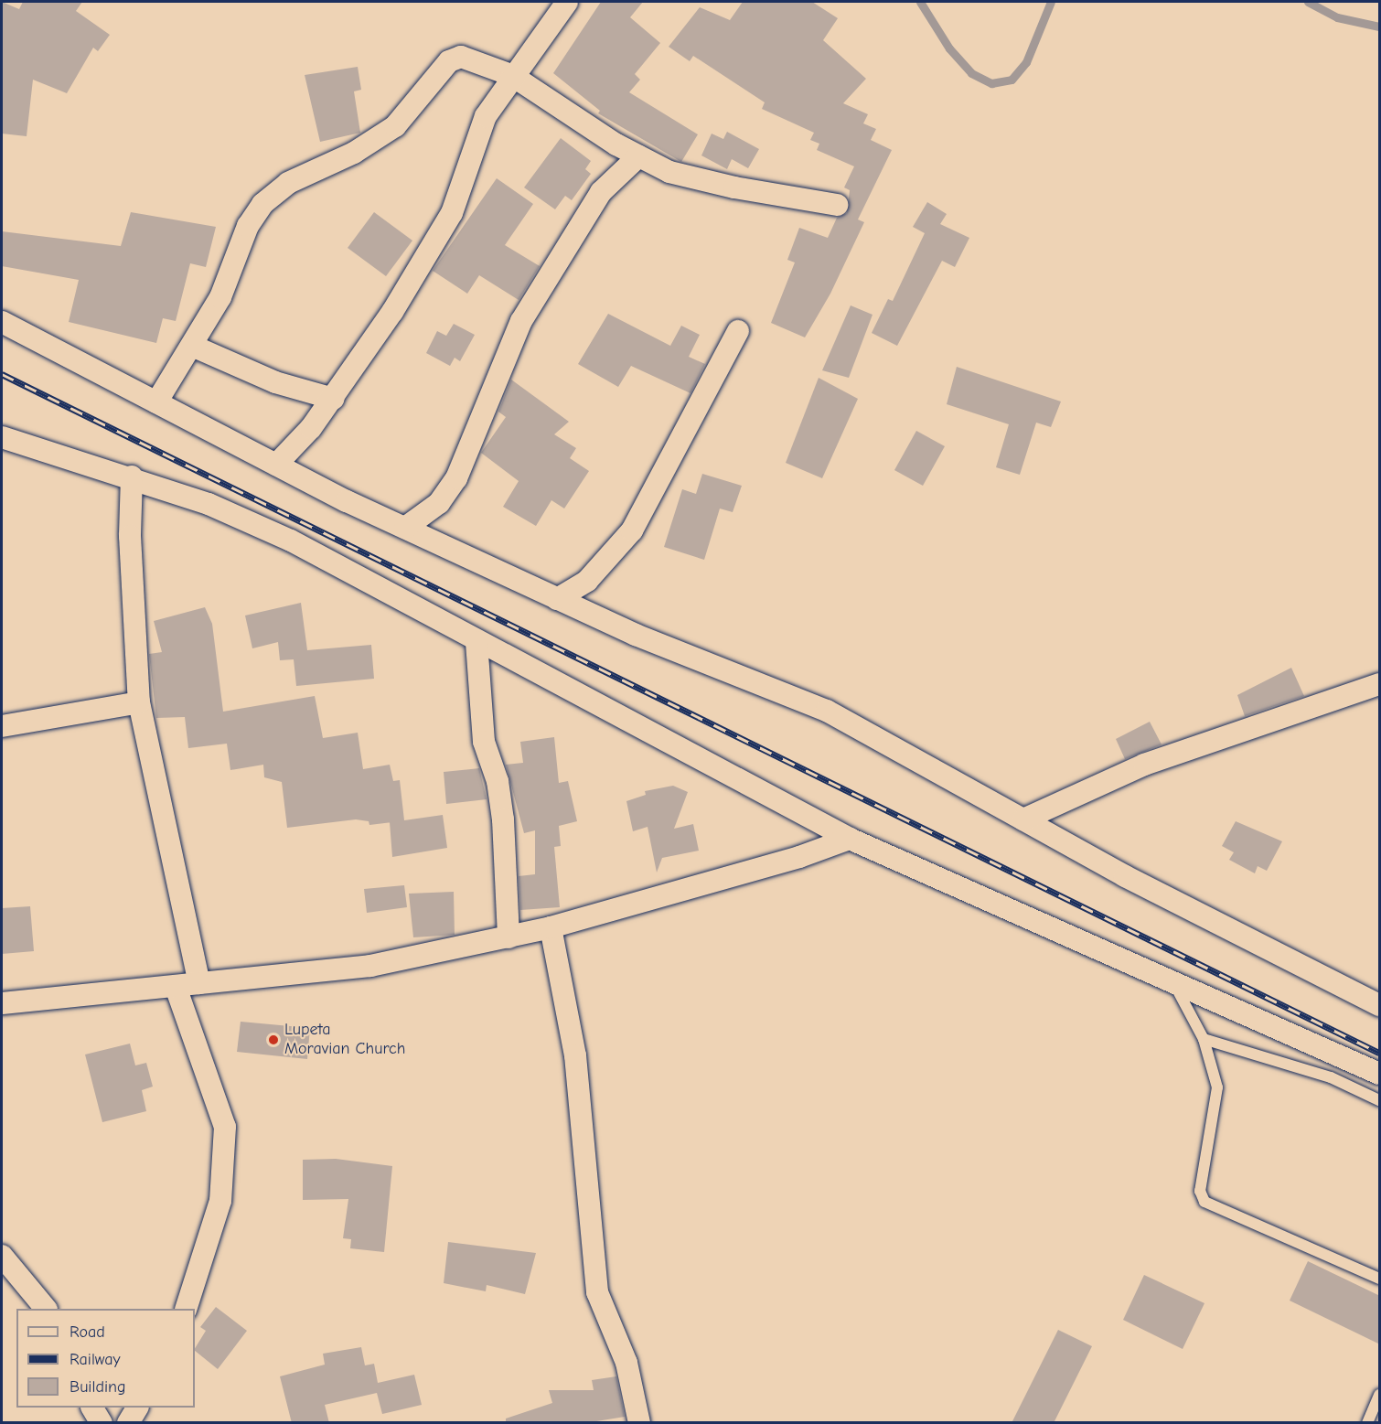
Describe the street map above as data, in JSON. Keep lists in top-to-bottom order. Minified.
{"places":["Lupeta Moravian Church"],"legend":["Road","Railway","Building"]}
